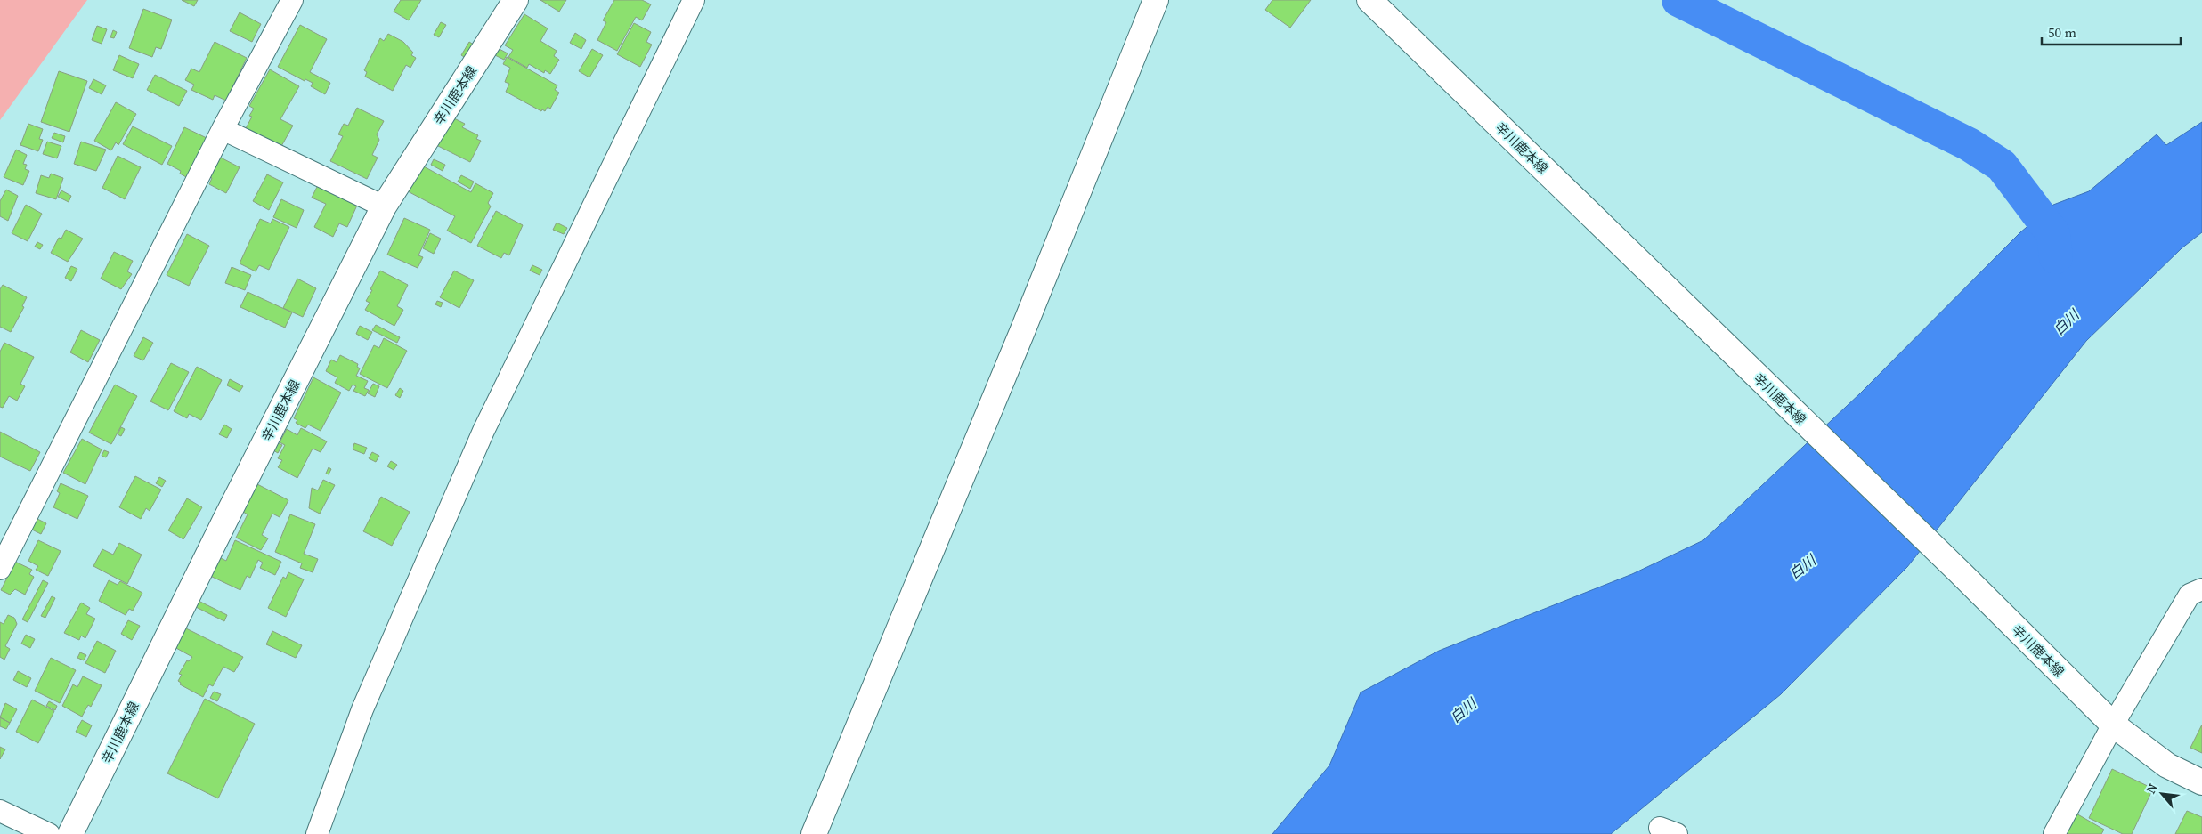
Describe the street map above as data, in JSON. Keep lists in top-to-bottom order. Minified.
{"streets":{"main road":["辛川鹿本線"]},"water":["白川"],"scale_bar":"50 m","north":"top left"}
